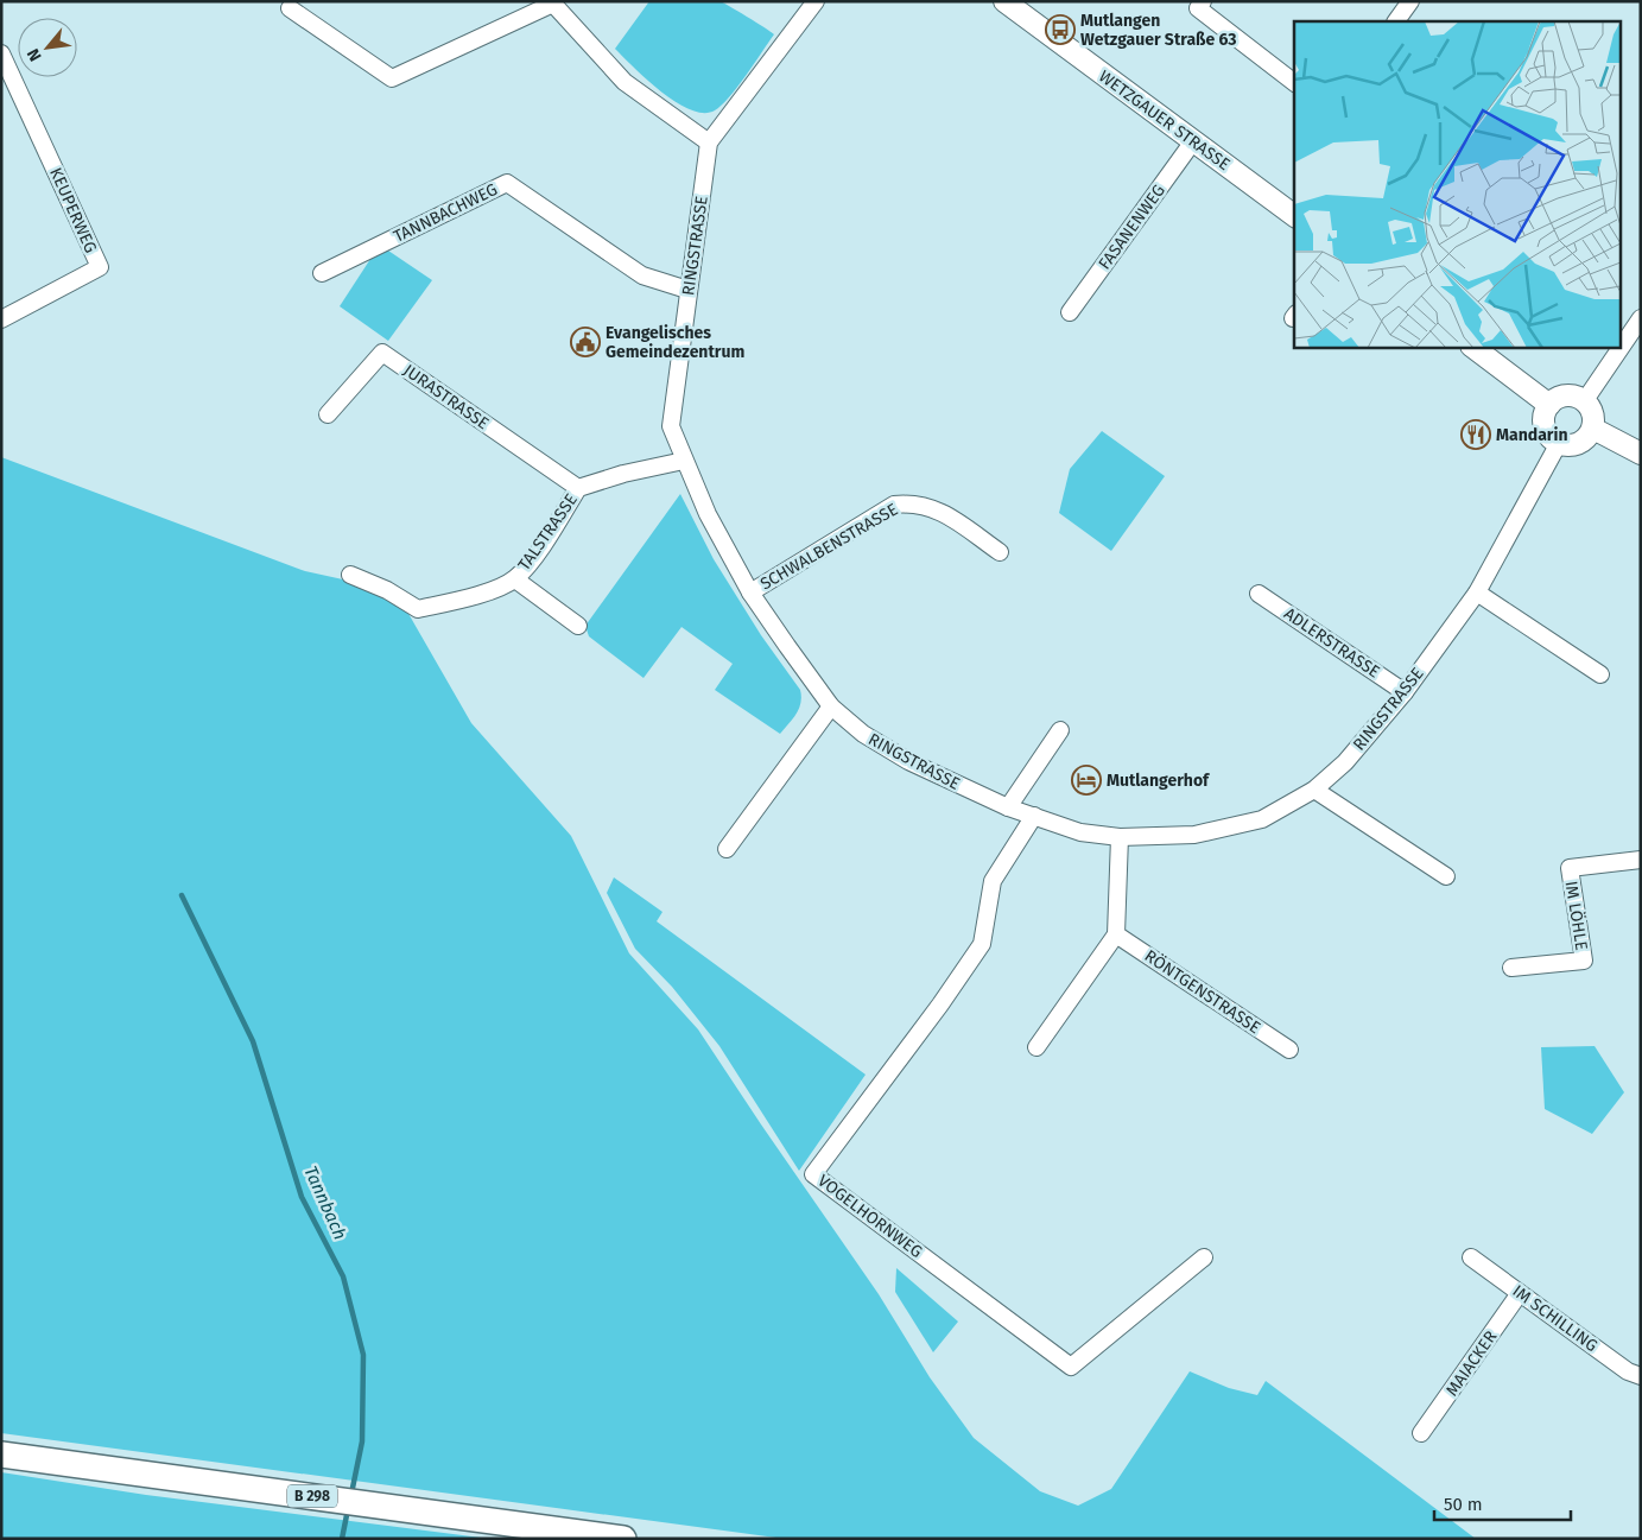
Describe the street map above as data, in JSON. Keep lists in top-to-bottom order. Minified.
{"streets":{"main road":["B 298"],"street":["WETZGAUER STRASSE","KEUPERWEG","TANNBACHWEG","FASANENWEG","RINGSTRASSE","JURASTRASSE","TALSTRASSE","SCHWALBENSTRASSE","ADLERSTRASSE","IM LÖHLE","RÖNTGENSTRASSE","VOGELHORNWEG","IM SCHILLING","MAIACKER"]},"crossings":[["WETZGAUER STRASSE","FASANENWEG"],["TANNBACHWEG","RINGSTRASSE"],["RINGSTRASSE","TALSTRASSE"],["RINGSTRASSE","SCHWALBENSTRASSE"],["RINGSTRASSE","ADLERSTRASSE"],["RINGSTRASSE","VOGELHORNWEG"],["JURASTRASSE","TALSTRASSE"],["IM SCHILLING","MAIACKER"]],"water":["Tannbach"],"places":{"bus stop":["Mutlangen Wetzgauer Straße 63"],"public building":["Evangelisches Gemeindezentrum"],"restaurant":["Mandarin"],"hotel":["Mutlangerhof"]},"scale_bar":"50 m","north":"bottom left"}
